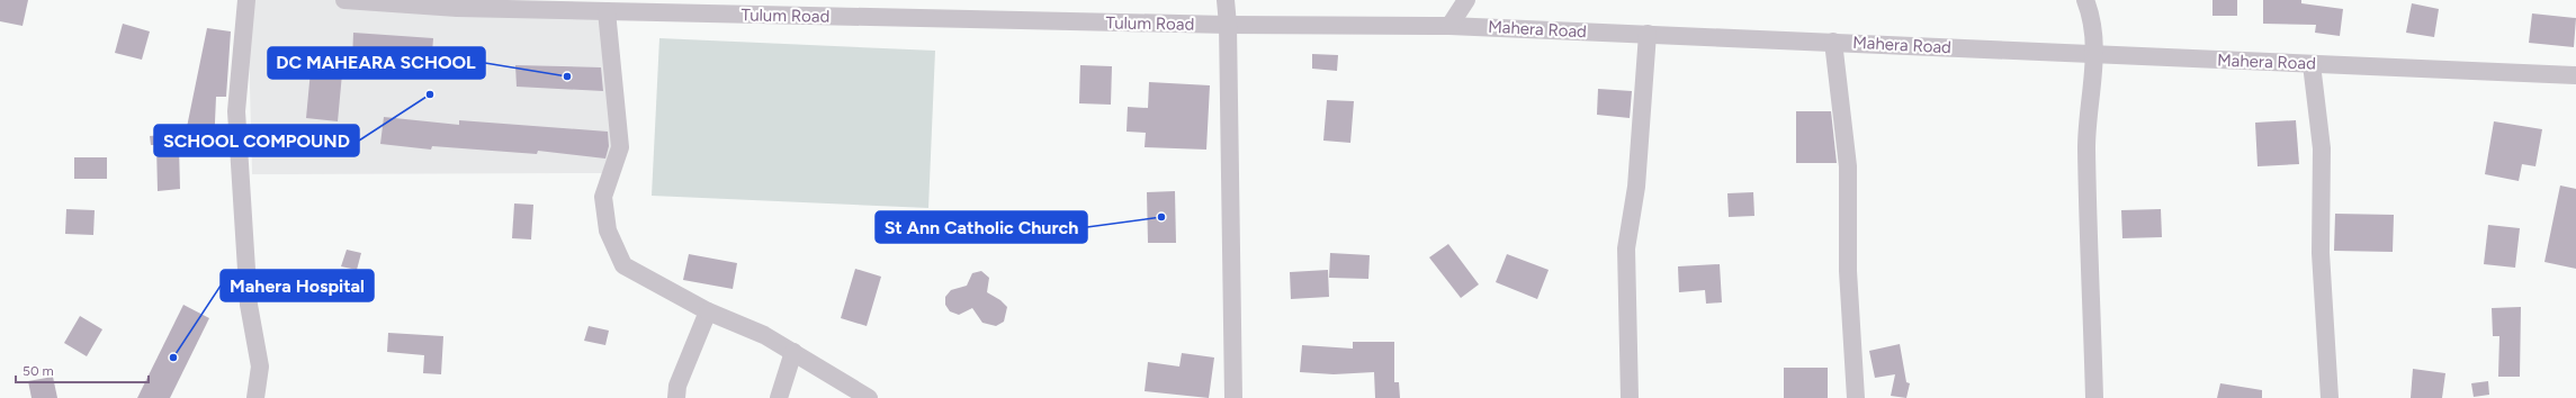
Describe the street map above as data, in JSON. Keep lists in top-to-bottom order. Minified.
{"streets":{"street":["Tulum Road","Mahera Road"]},"crossings":[["Tulum Road","Mahera Road"]],"places":["DC MAHEARA SCHOOL","SCHOOL COMPOUND","St Ann Catholic Church","Mahera Hospital"],"scale_bar":"50 m"}
